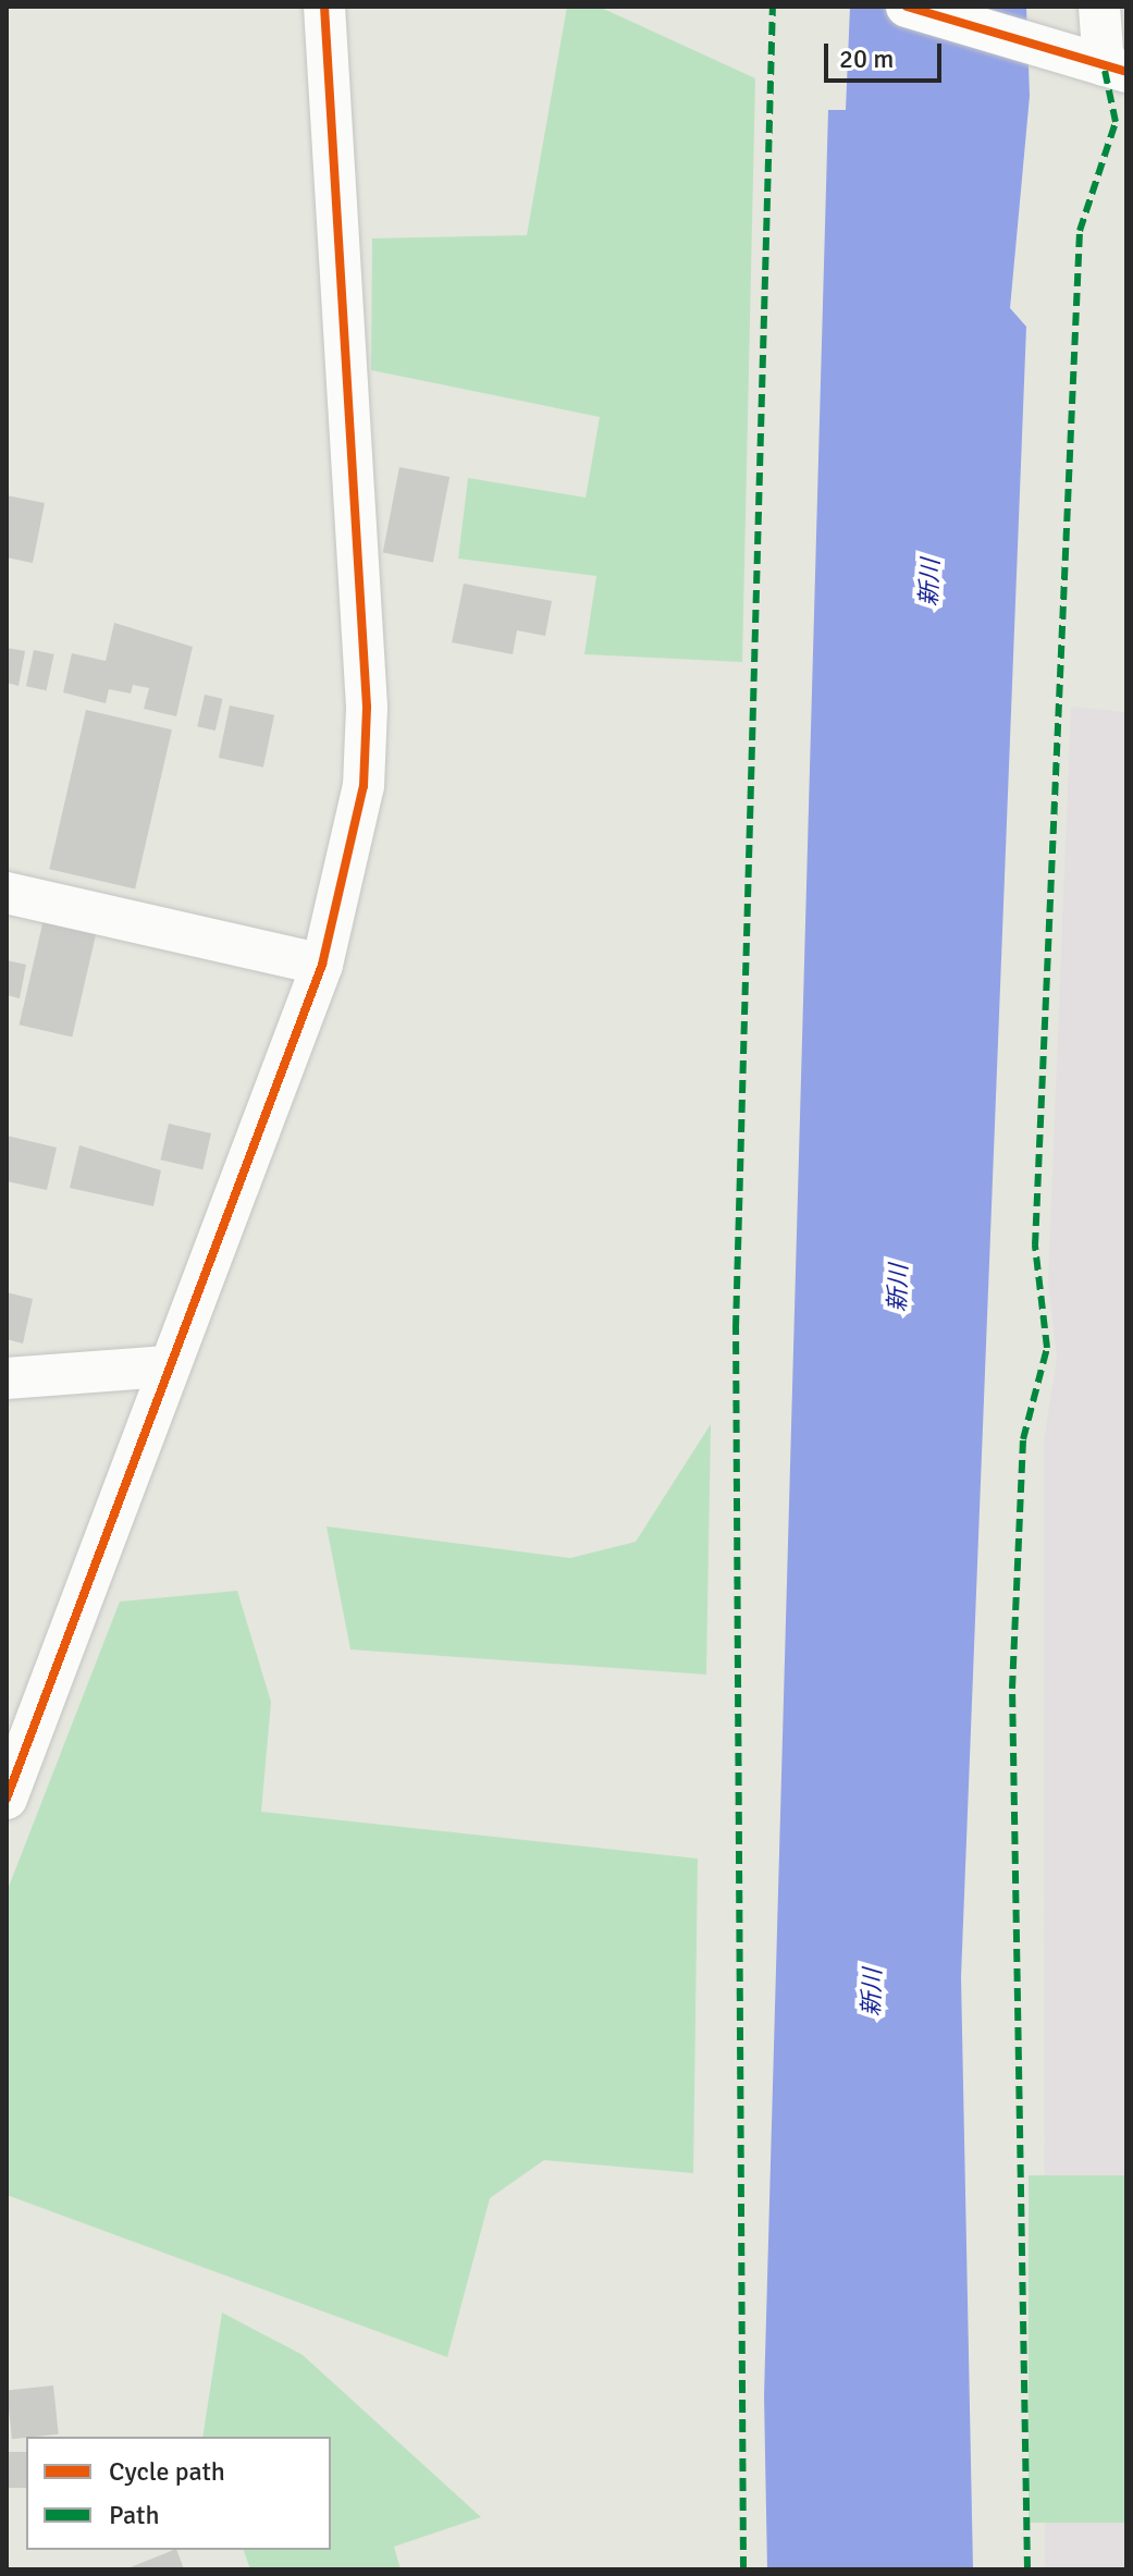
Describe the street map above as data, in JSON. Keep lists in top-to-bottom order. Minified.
{"water":["新川"],"legend":["Cycle path","Path"],"scale_bar":"20 m"}
